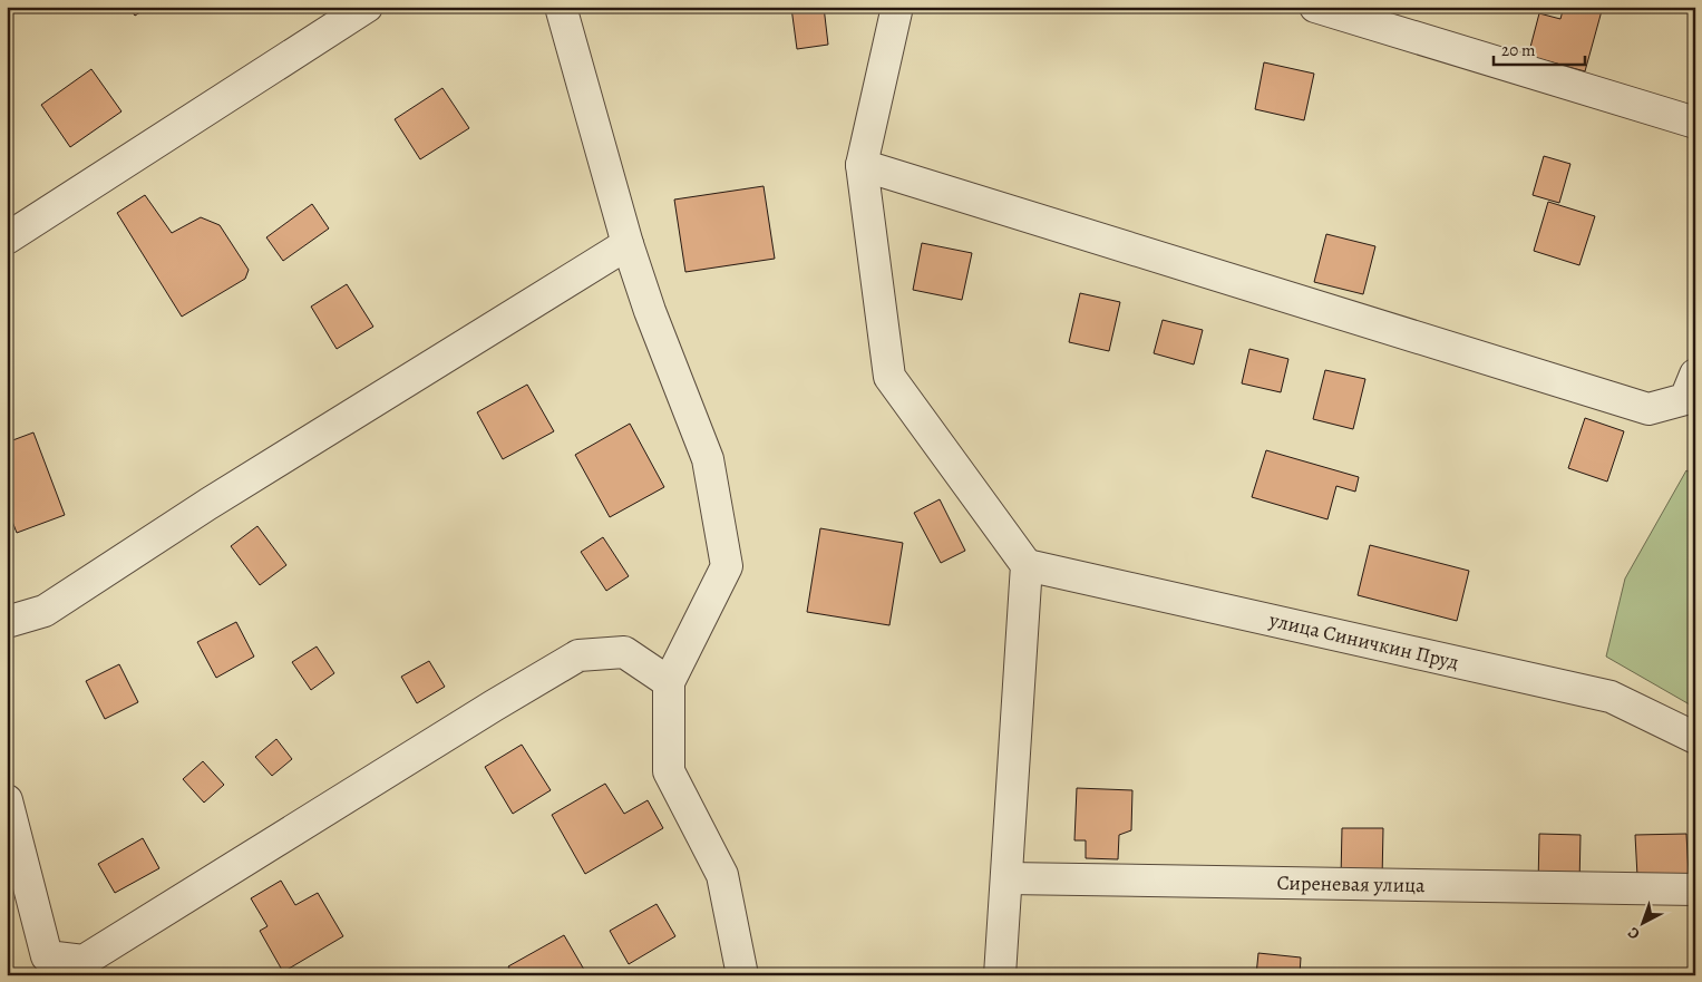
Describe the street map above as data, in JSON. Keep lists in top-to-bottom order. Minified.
{"streets":{"street":["улица Синичкин Пруд","Сиреневая улица"]},"scale_bar":"20 m","north":"bottom left"}
